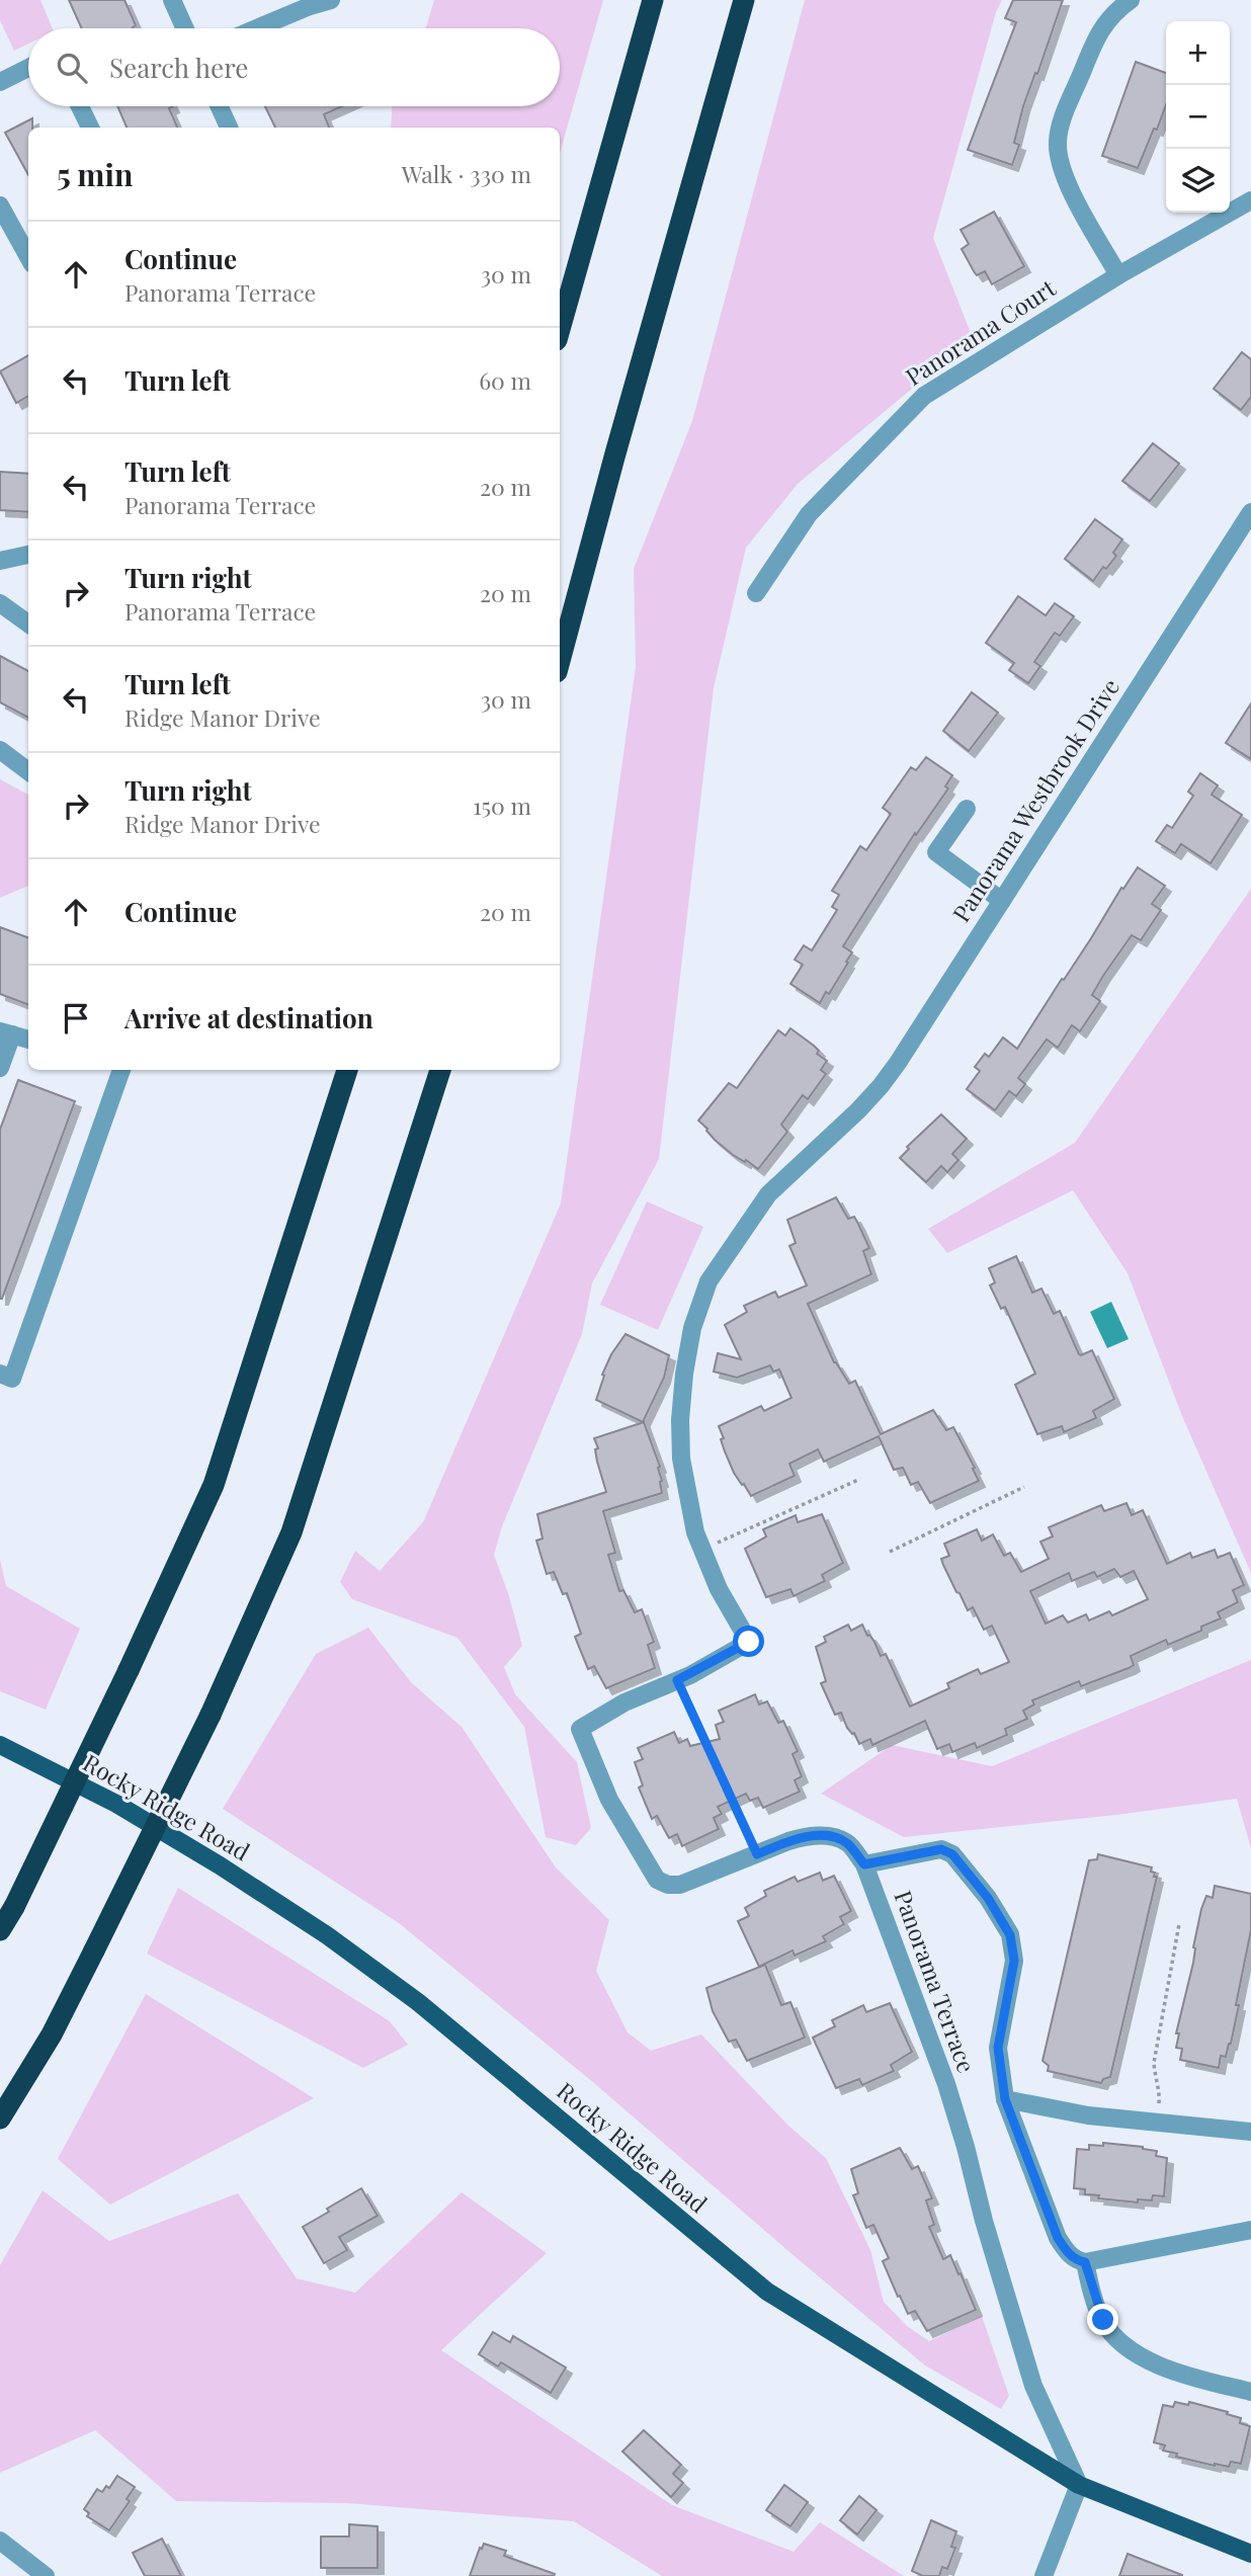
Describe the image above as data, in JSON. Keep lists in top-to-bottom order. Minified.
{"streets":{"main road":["Rocky Ridge Road"],"street":["Panorama Court","Panorama Westbrook Drive","Panorama Terrace"]},"crossings":[["Panorama Westbrook Drive","Panorama Terrace"],["Rocky Ridge Road","Panorama Terrace"]],"page":{"map_buttons":["+","−"],"search":"Search here","heading":["5 min","Walk · 330 m"],"list":[["Continue","Panorama Terrace","30 m"],["Turn left","60 m"],["Turn left","Panorama Terrace","20 m"],["Turn right","Panorama Terrace","20 m"],["Turn left","Ridge Manor Drive","30 m"],["Turn right","Ridge Manor Drive","150 m"],["Continue","20 m"],"Arrive at destination"]}}
